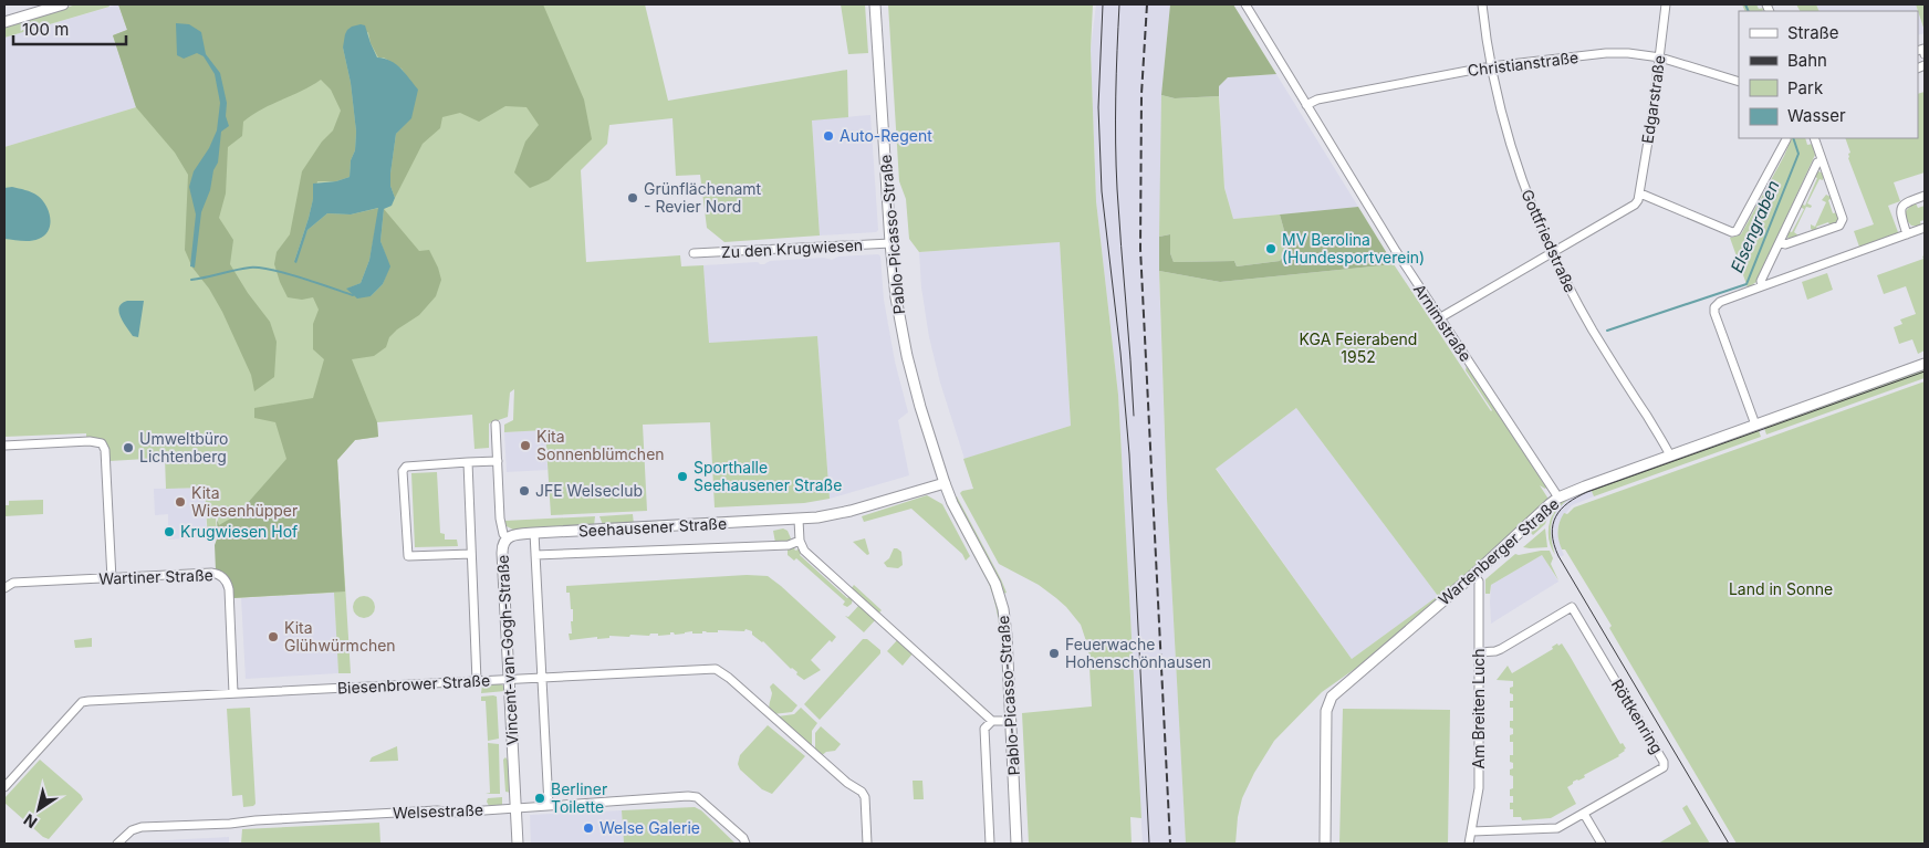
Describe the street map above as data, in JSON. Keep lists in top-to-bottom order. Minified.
{"streets":{"street":["Christianstraße","Edgarstraße","Pablo-Picasso-Straße","Gottfriedstraße","Zu den Krugwiesen","Arnimstraße","Seehausener Straße","Wartenberger Straße","Wartiner Straße","Vincent-van-Gogh-Straße","Biesenbrower Straße","Am Breiten Luch","Röttkenring","Welsestraße"]},"crossings":[["Christianstraße","Edgarstraße"],["Christianstraße","Gottfriedstraße"],["Christianstraße","Arnimstraße"],["Pablo-Picasso-Straße","Zu den Krugwiesen"],["Pablo-Picasso-Straße","Seehausener Straße"],["Gottfriedstraße","Wartenberger Straße"],["Arnimstraße","Wartenberger Straße"],["Seehausener Straße","Vincent-van-Gogh-Straße"],["Wartenberger Straße","Am Breiten Luch"],["Wartiner Straße","Biesenbrower Straße"],["Vincent-van-Gogh-Straße","Biesenbrower Straße"],["Vincent-van-Gogh-Straße","Welsestraße"],["Am Breiten Luch","Röttkenring"]],"water":["Elsengraben"],"parks":["KGA Feierabend 1952","Land in Sonne"],"places":["Auto-Regent","Grünflächenamt - Revier Nord","MV Berolina (Hundesportverein)","Kita Sonnenblümchen","Umweltbüro Lichtenberg","Sporthalle Seehausener Straße","JFE Welseclub","Kita Wiesenhüpper","Krugwiesen Hof","Kita Glühwürmchen","Feuerwache Hohenschönhausen","Berliner Toilette","Welse Galerie"],"legend":["Straße","Bahn","Park","Wasser"],"scale_bar":"100 m","north":"bottom left"}
